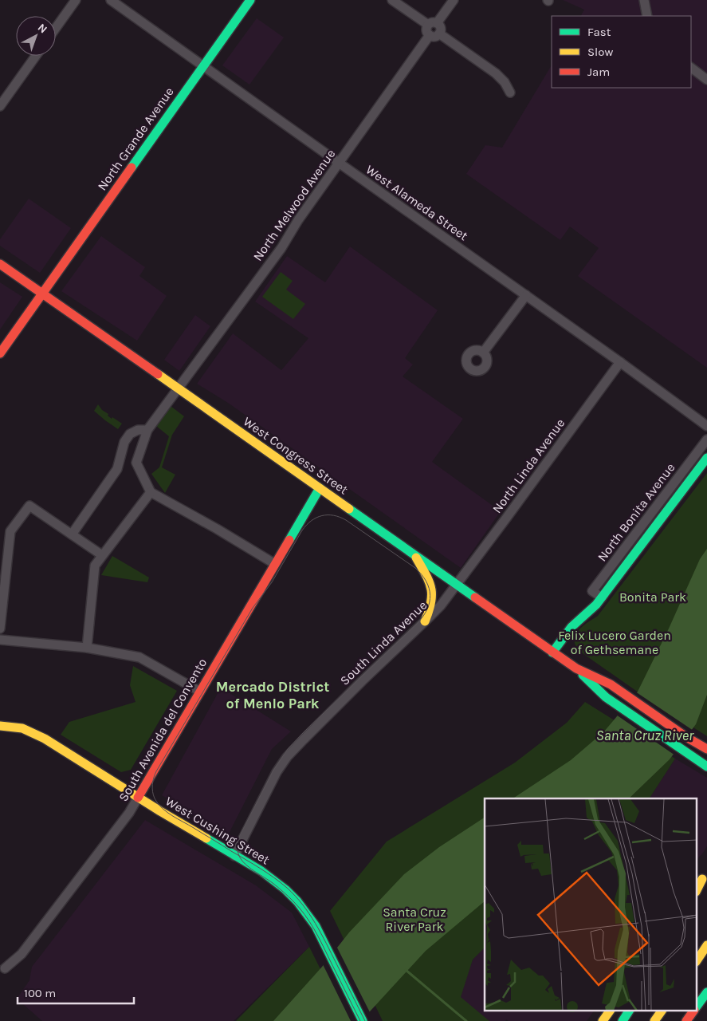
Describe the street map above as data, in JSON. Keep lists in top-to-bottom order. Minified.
{"streets":{"main road":["North Grande Avenue","West Congress Street","North Bonita Avenue","South Avenida del Convento","West Cushing Street"],"street":["West Alameda Street","North Melwood Avenue","North Linda Avenue","South Linda Avenue"]},"crossings":[["North Grande Avenue","West Alameda Street"],["North Grande Avenue","West Congress Street"],["West Alameda Street","North Melwood Avenue"],["West Alameda Street","North Linda Avenue"],["North Melwood Avenue","West Congress Street"],["West Congress Street","North Linda Avenue"],["West Congress Street","North Bonita Avenue"],["West Congress Street","South Linda Avenue"],["West Congress Street","South Avenida del Convento"],["North Linda Avenue","South Linda Avenue"],["South Linda Avenue","West Cushing Street"],["South Avenida del Convento","West Cushing Street"]],"districts":["Mercado District of Menlo Park"],"water":["Santa Cruz River"],"parks":["Bonita Park","Felix Lucero Garden of Gethsemane","Santa Cruz River Park"],"legend":["Fast","Slow","Jam"],"scale_bar":"100 m","north":"top right"}
